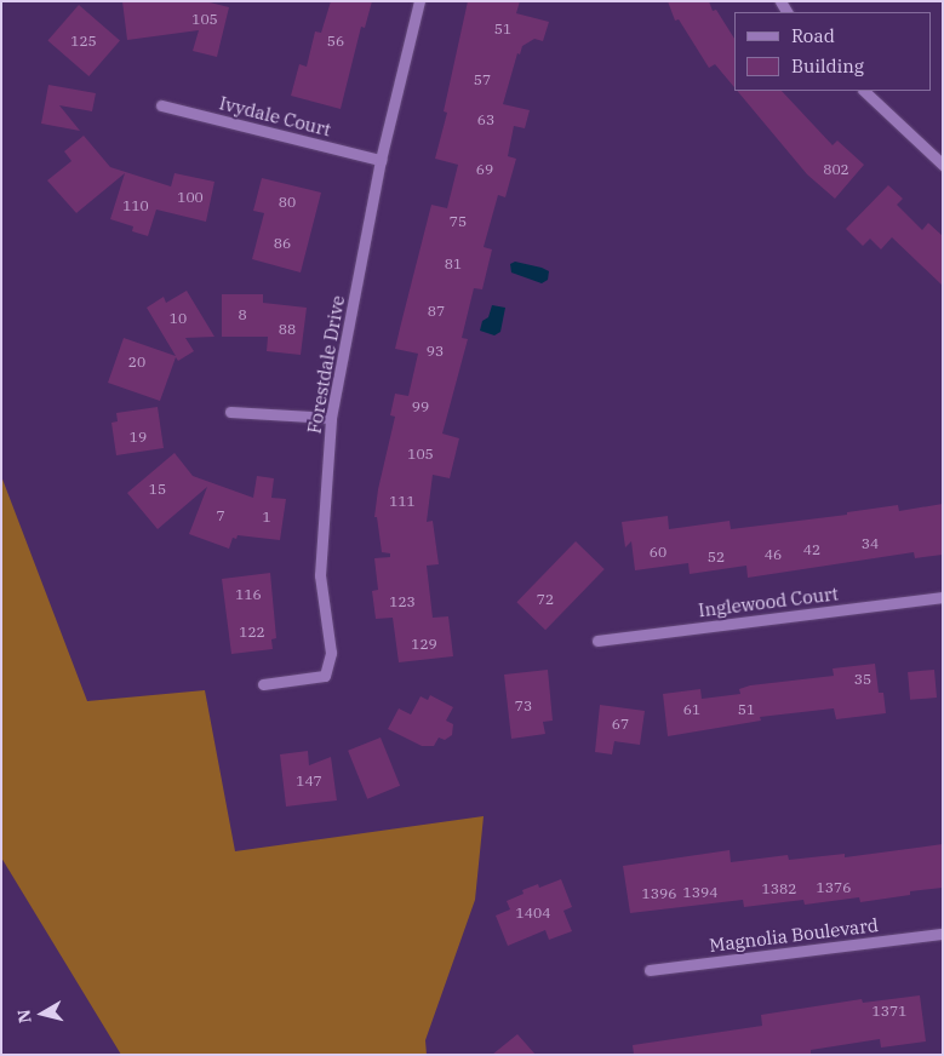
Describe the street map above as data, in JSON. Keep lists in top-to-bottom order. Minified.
{"streets":{"street":["Ivydale Court","Forestdale Drive","Inglewood Court","Magnolia Boulevard"]},"crossings":[["Ivydale Court","Forestdale Drive"]],"house_numbers":["105","51","125","56","57","63","69","802","100","80","110","75","86","81","87","8","10","88","93","20","99","19","105","15","111","7","1","34","42","60","46","52","116","72","123","122","129","35","73","61","51","67","147","1376","1382","1394","1396","1404","1371"],"legend":["Road","Building"],"north":"left"}
